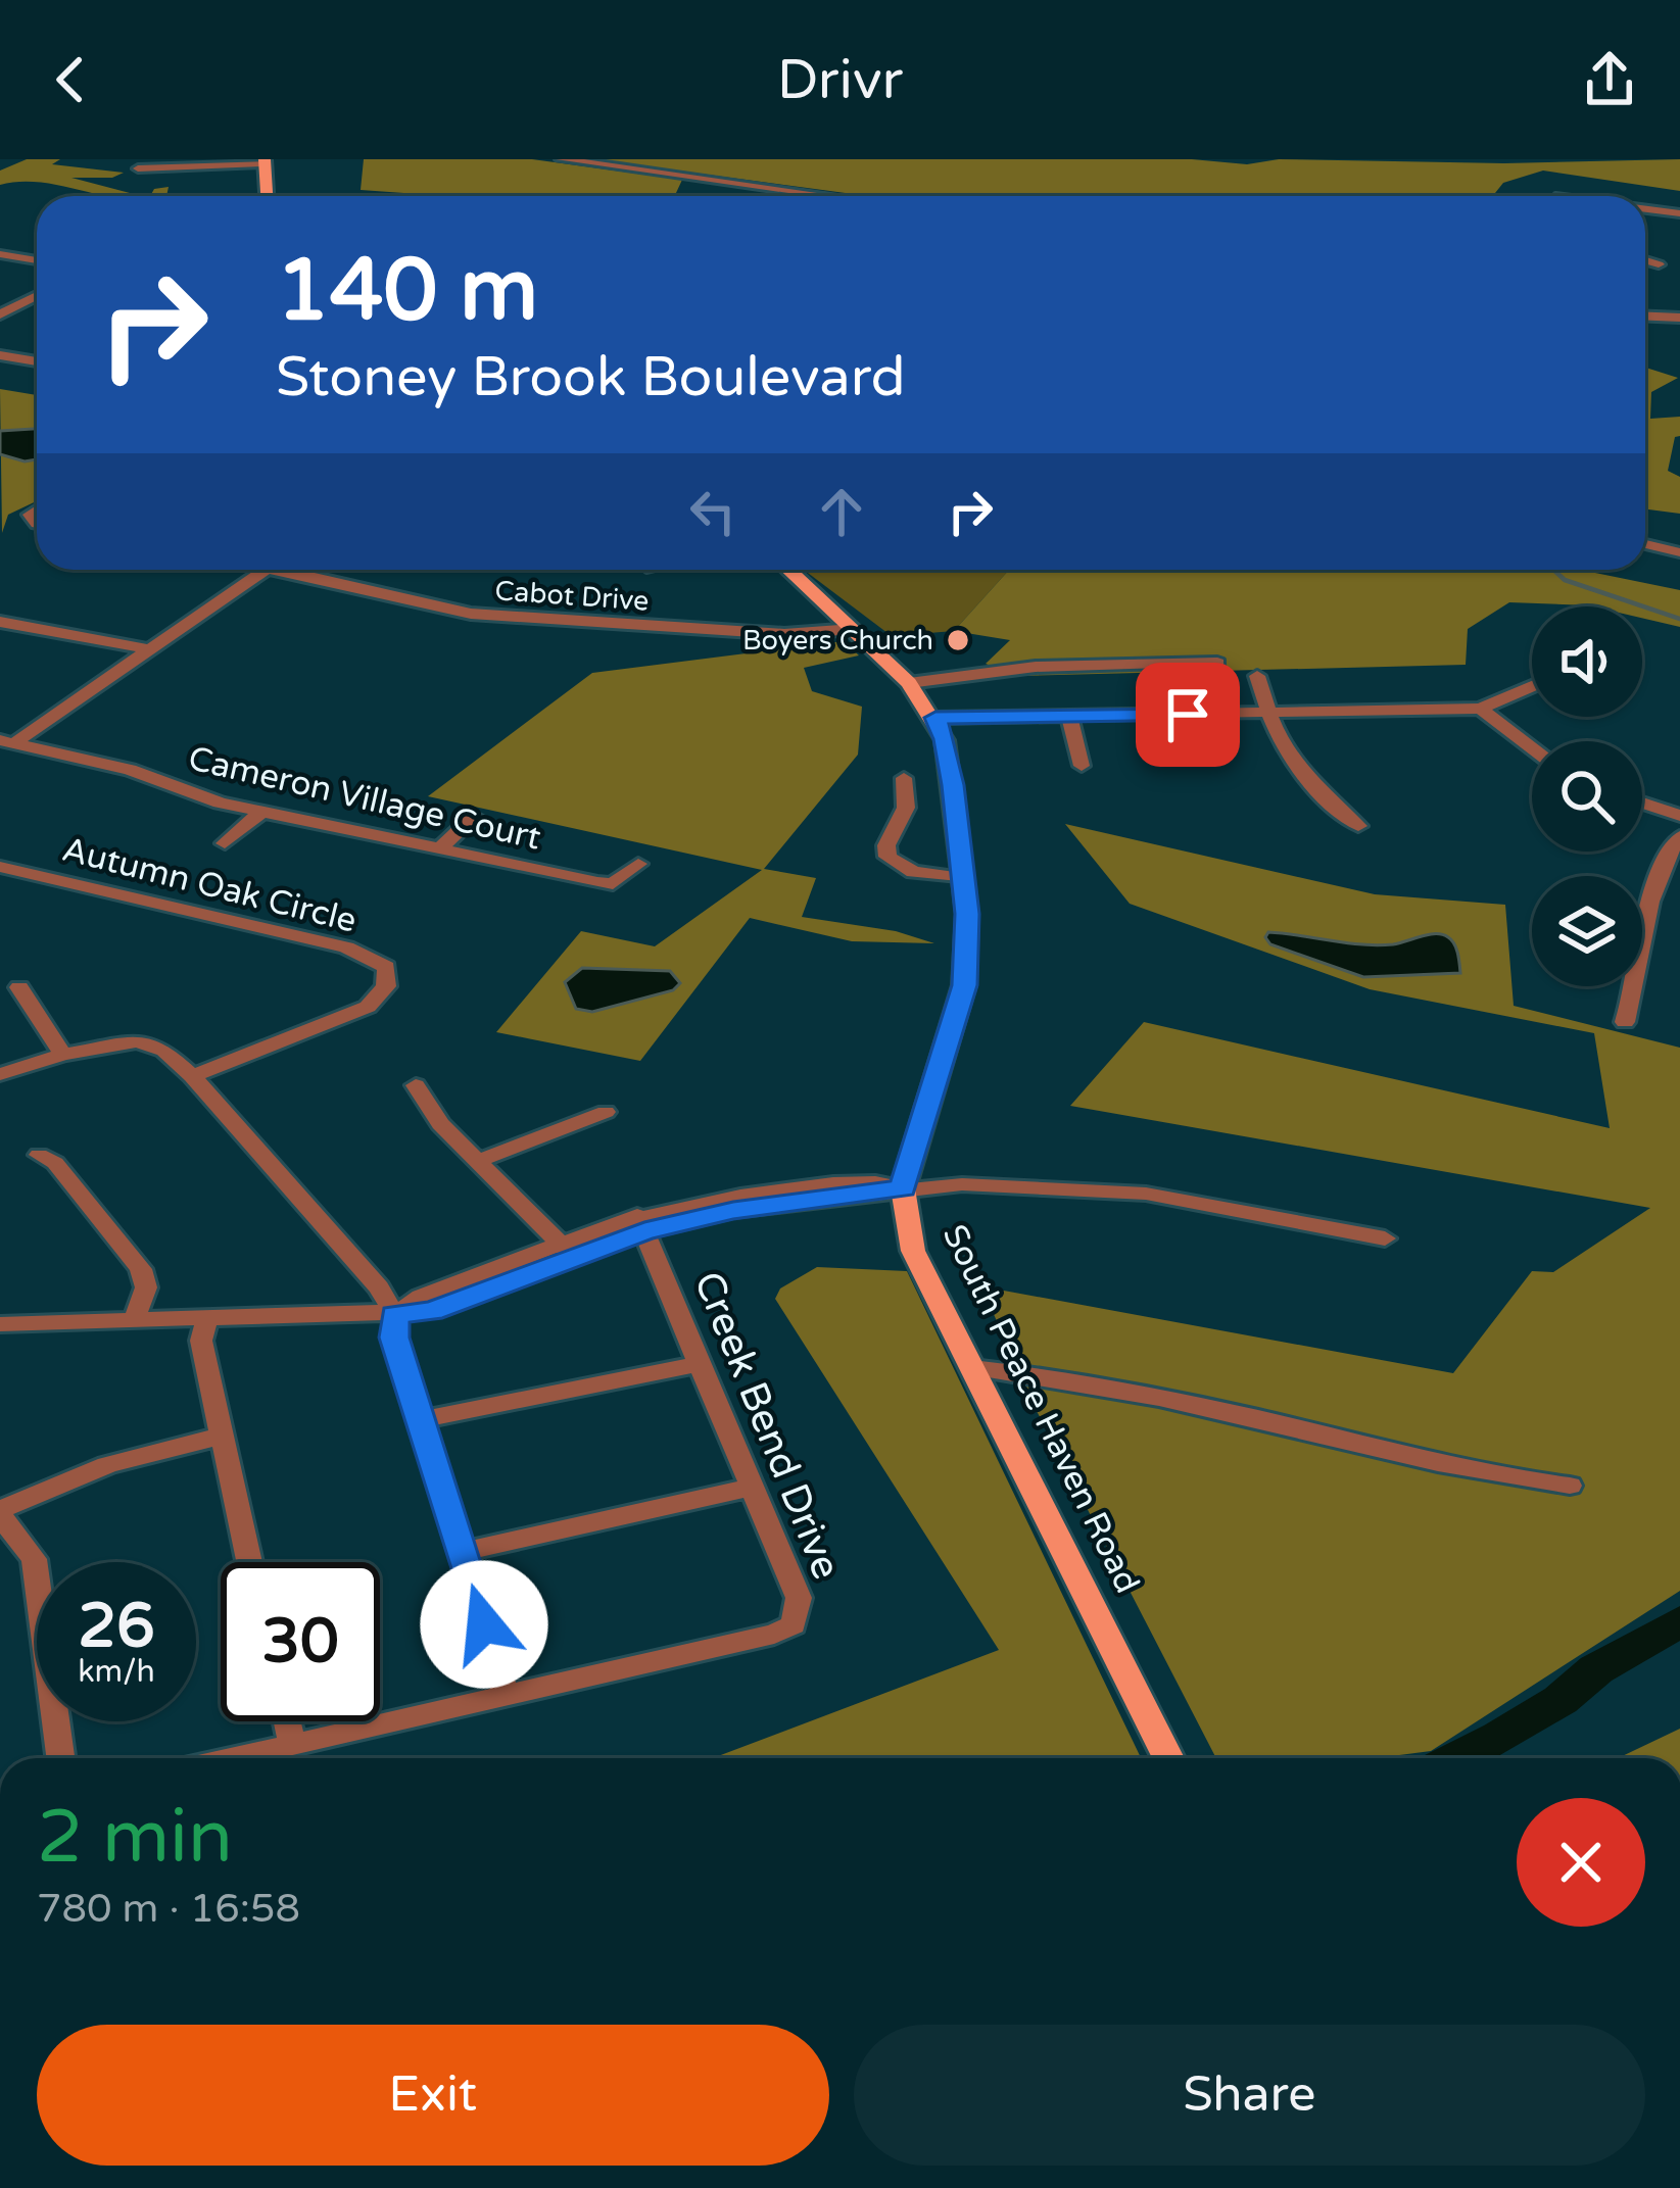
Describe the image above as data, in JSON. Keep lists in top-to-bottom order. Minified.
{"streets":{"main road":["South Peace Haven Road"],"street":["Cabot Drive","Cameron Village Court","Autumn Oak Circle","Creek Bend Drive"]},"crossings":[["Cabot Drive","South Peace Haven Road"]],"places":["Boyers Church"],"page":{"header":"Drivr","turn":["140 m","Stoney Brook Boulevard"],"speed":"26 km/h","limit":"30","heading":["2 min","780 m · 16:58"],"buttons":["Exit","Share"]}}
